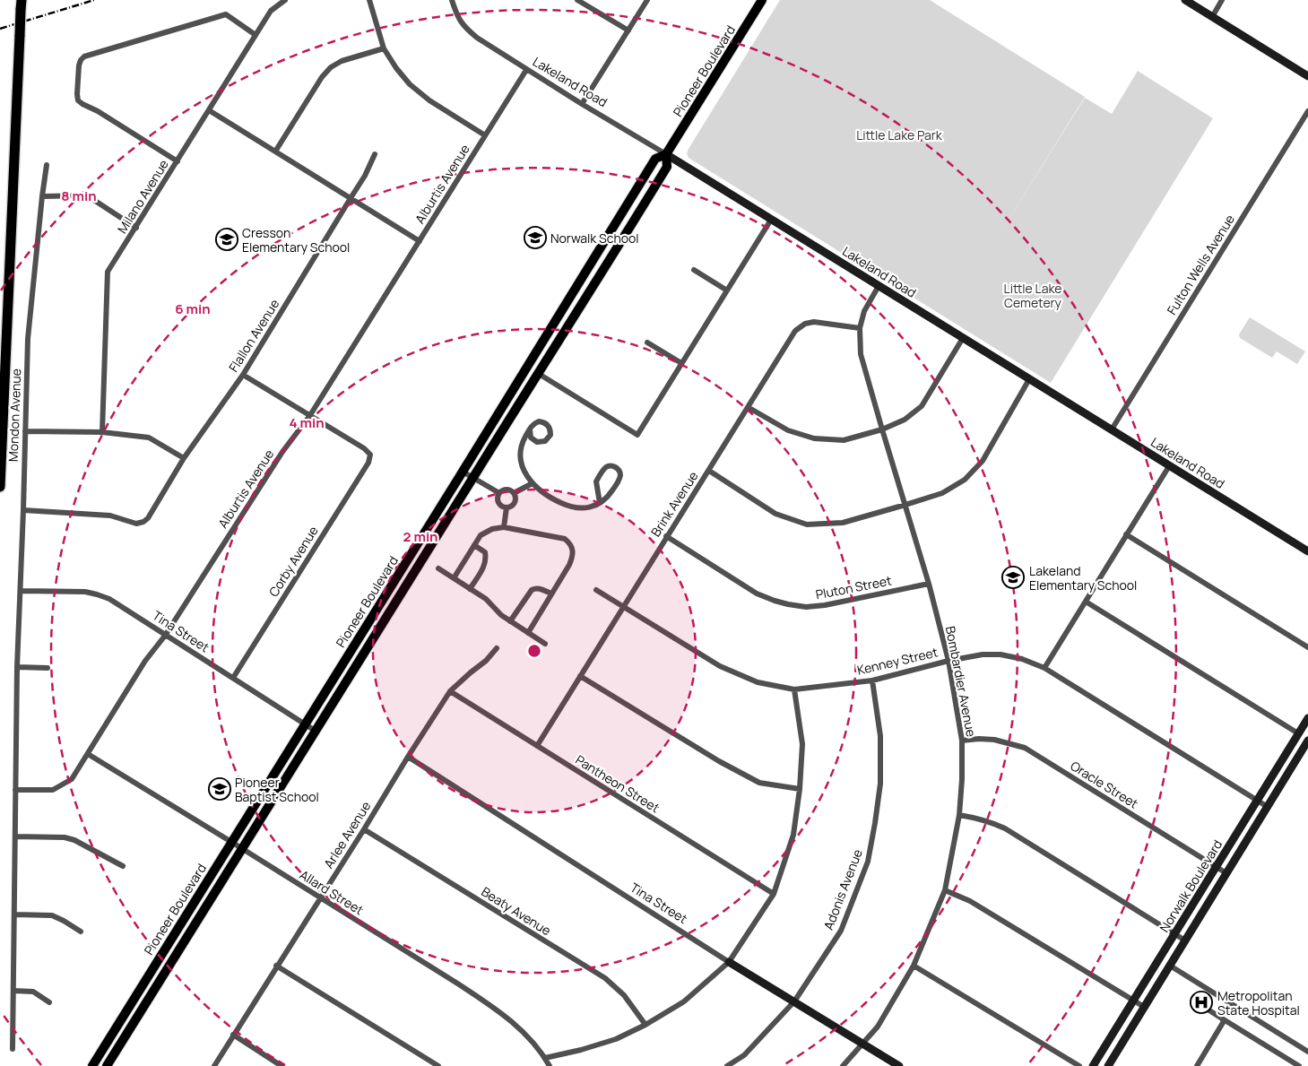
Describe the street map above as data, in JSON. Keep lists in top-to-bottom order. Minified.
{"streets":{"main road":["Pioneer Boulevard"],"street":["Lakeland Road","Alburtis Avenue","Milano Avenue","Fulton Wells Avenue","Flallon Avenue","Mondon Avenue","Brink Avenue","Corby Avenue","Pluton Street","Tina Street","Kenney Street","Bombardier Avenue","Pantheon Street","Oracle Street","Arlee Avenue","Norwalk Boulevard","Adonis Avenue","Allard Street","Beaty Avenue"]},"crossings":[["Pioneer Boulevard","Lakeland Road"],["Pioneer Boulevard","Tina Street"],["Pioneer Boulevard","Allard Street"],["Lakeland Road","Alburtis Avenue"],["Lakeland Road","Fulton Wells Avenue"],["Lakeland Road","Bombardier Avenue"],["Alburtis Avenue","Mondon Avenue"],["Alburtis Avenue","Corby Avenue"],["Alburtis Avenue","Tina Street"],["Alburtis Avenue","Allard Street"],["Flallon Avenue","Mondon Avenue"],["Mondon Avenue","Tina Street"],["Brink Avenue","Pluton Street"],["Brink Avenue","Kenney Street"],["Brink Avenue","Bombardier Avenue"],["Brink Avenue","Pantheon Street"],["Corby Avenue","Tina Street"],["Pluton Street","Bombardier Avenue"],["Tina Street","Bombardier Avenue"],["Tina Street","Arlee Avenue"],["Tina Street","Adonis Avenue"],["Kenney Street","Bombardier Avenue"],["Kenney Street","Norwalk Boulevard"],["Kenney Street","Adonis Avenue"],["Bombardier Avenue","Oracle Street"],["Pantheon Street","Arlee Avenue"],["Oracle Street","Norwalk Boulevard"],["Arlee Avenue","Allard Street"],["Arlee Avenue","Beaty Avenue"]],"parks":["Little Lake Park","Little Lake Cemetery"],"places":{"school or university":["Norwalk School","Cresson Elementary School","Lakeland Elementary School","Pioneer Baptist School"],"hospital":["Metropolitan State Hospital"]},"rings":["8 min","6 min","4 min","2 min"]}
